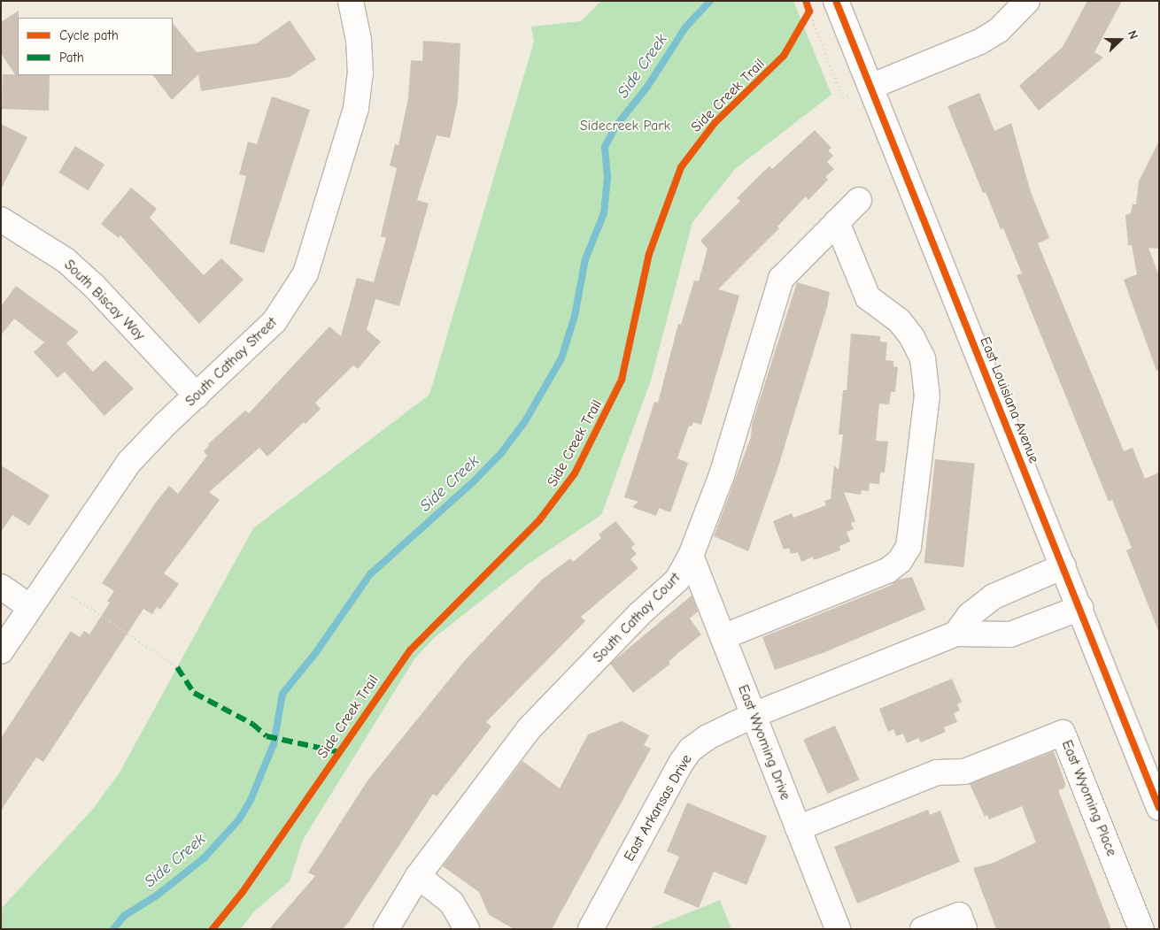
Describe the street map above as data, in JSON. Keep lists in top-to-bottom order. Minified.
{"streets":{"street":["South Biscay Way","South Cathay Street","East Louisiana Avenue","South Cathay Court","East Wyoming Drive","East Wyoming Place","East Arkansas Drive"],"cycle path":["Side Creek Trail"]},"crossings":[["South Biscay Way","South Cathay Street"],["South Cathay Court","East Wyoming Drive"],["East Wyoming Drive","East Wyoming Place"],["East Wyoming Drive","East Arkansas Drive"]],"water":["Side Creek"],"parks":["Sidecreek Park"],"legend":["Cycle path","Path"],"north":"right"}
